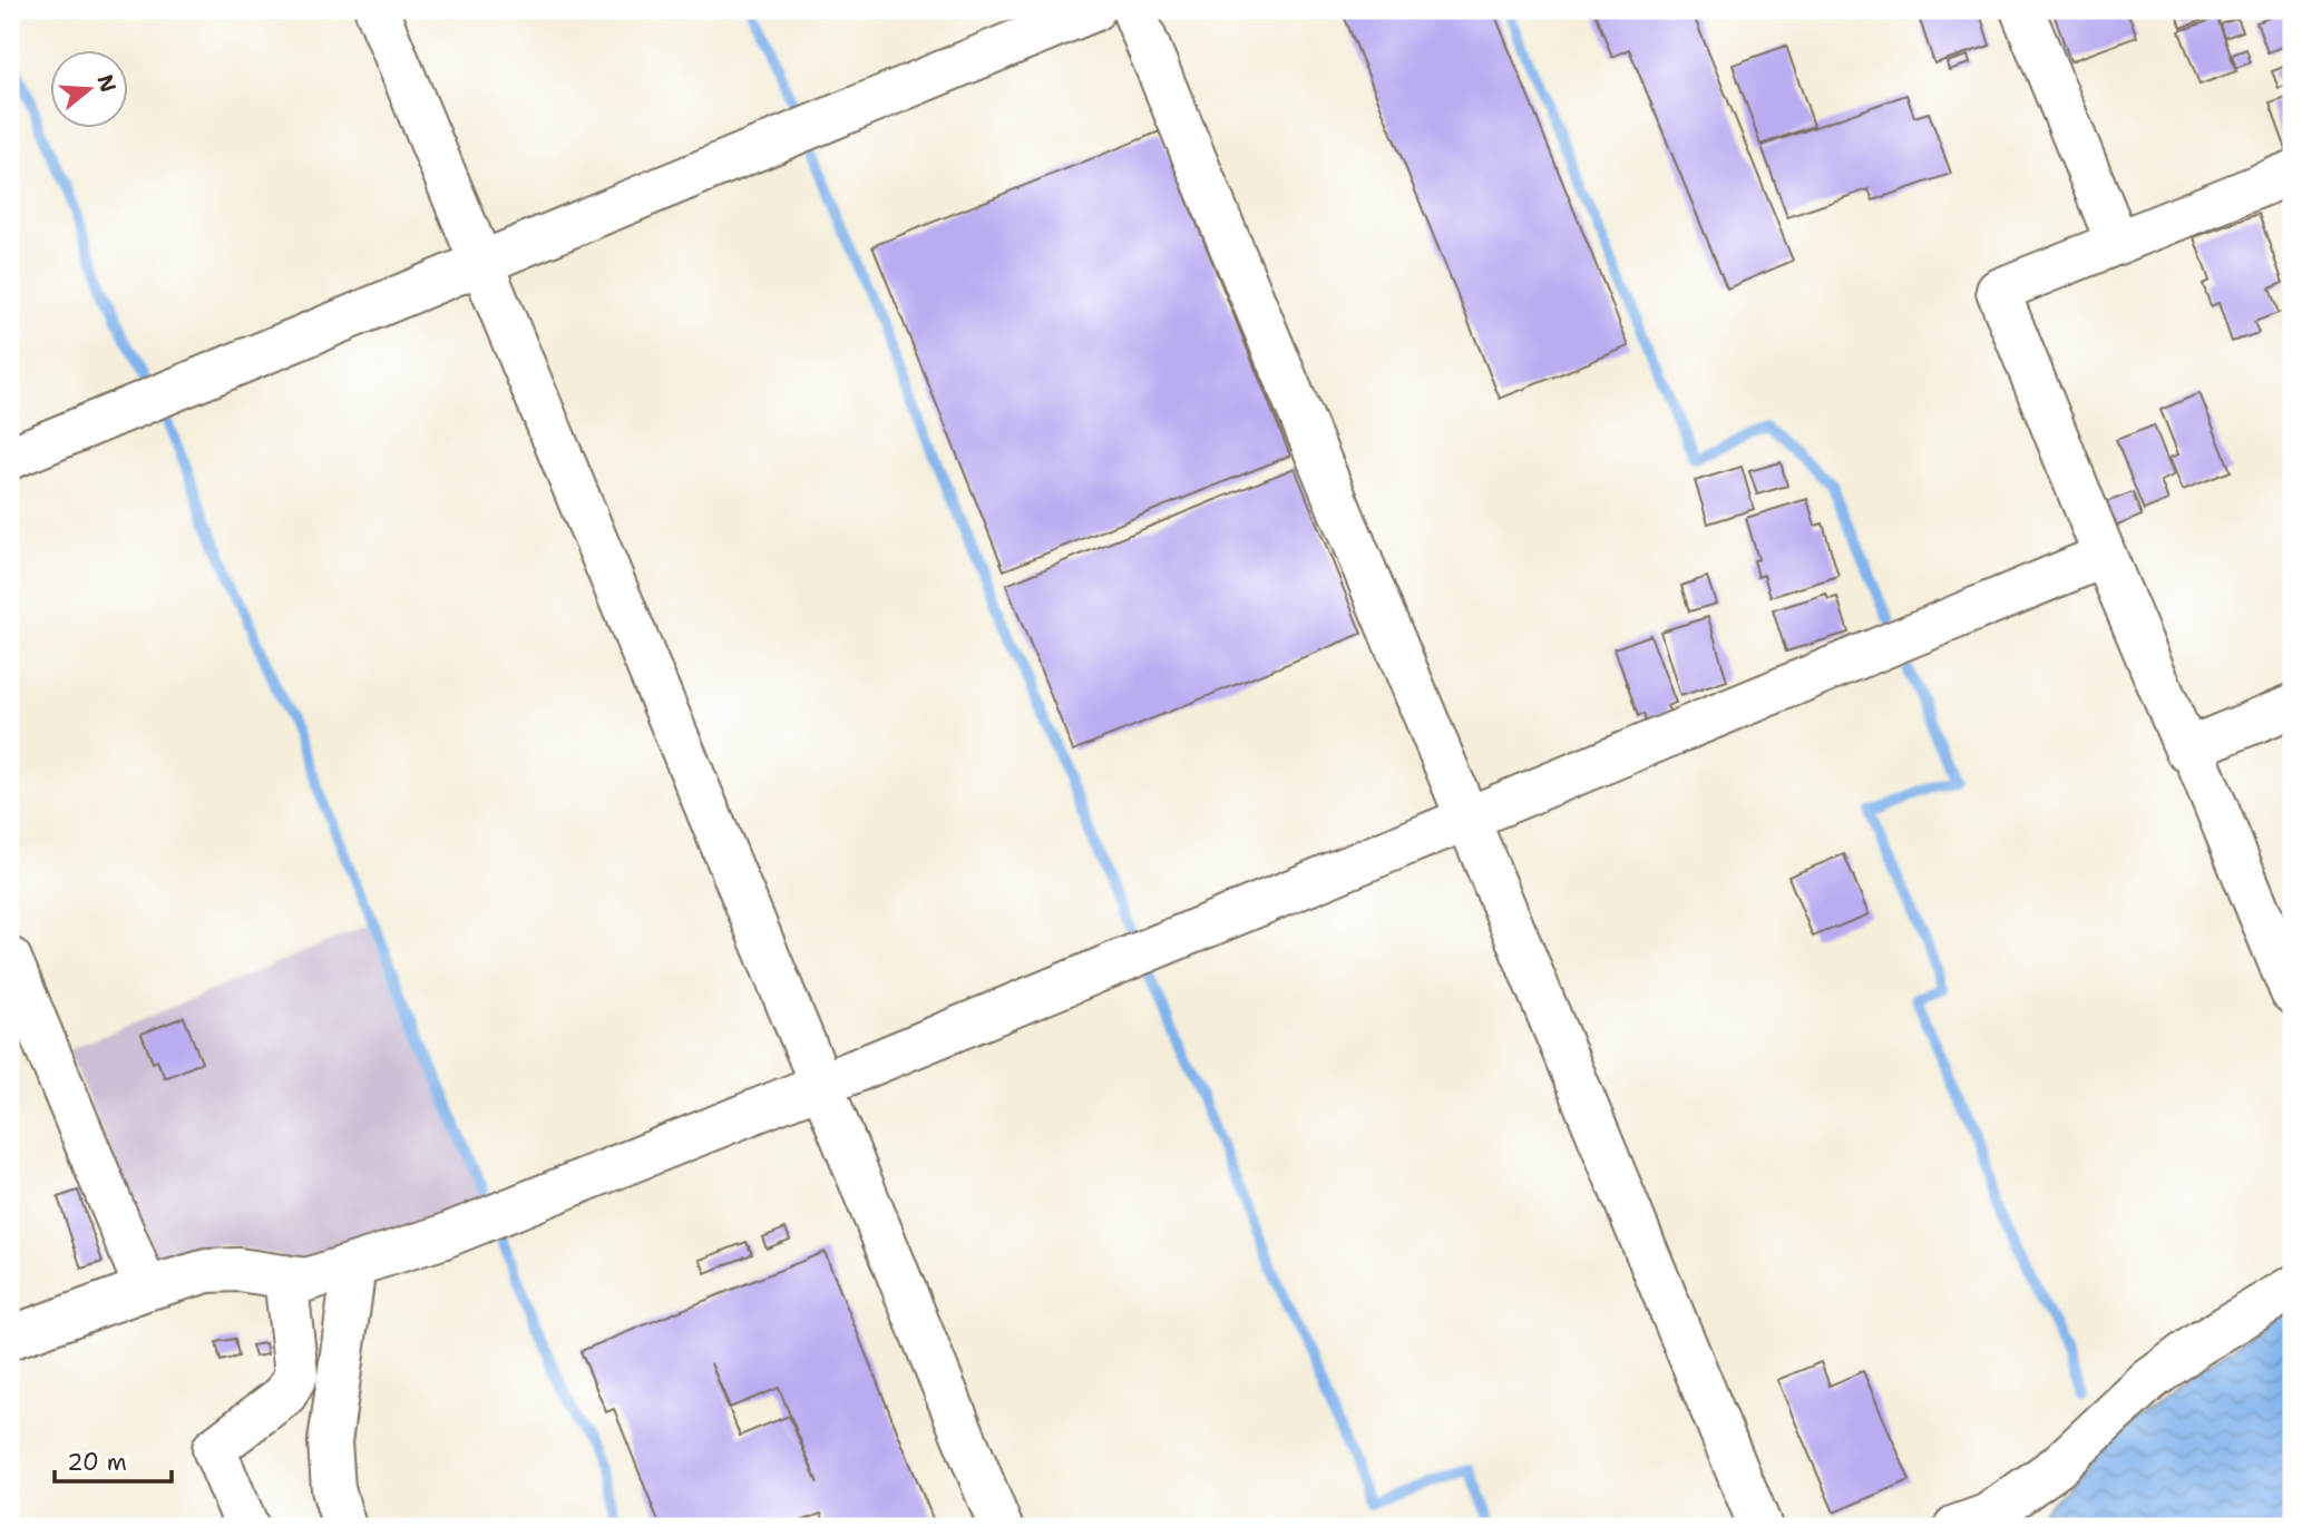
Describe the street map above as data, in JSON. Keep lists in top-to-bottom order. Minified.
{"scale_bar":"20 m","north":"right"}
